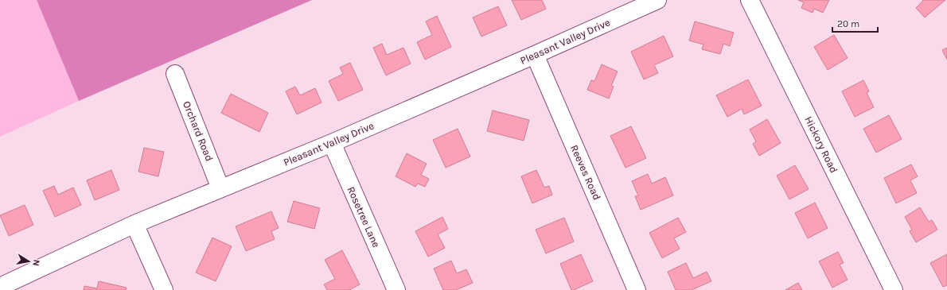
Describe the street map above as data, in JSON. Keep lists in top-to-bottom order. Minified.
{"streets":{"street":["Pleasant Valley Drive","Orchard Road","Hickory Road","Reeves Road","Rosetree Lane"]},"crossings":[["Pleasant Valley Drive","Orchard Road"],["Pleasant Valley Drive","Reeves Road"],["Pleasant Valley Drive","Rosetree Lane"]],"scale_bar":"20 m","north":"right"}
